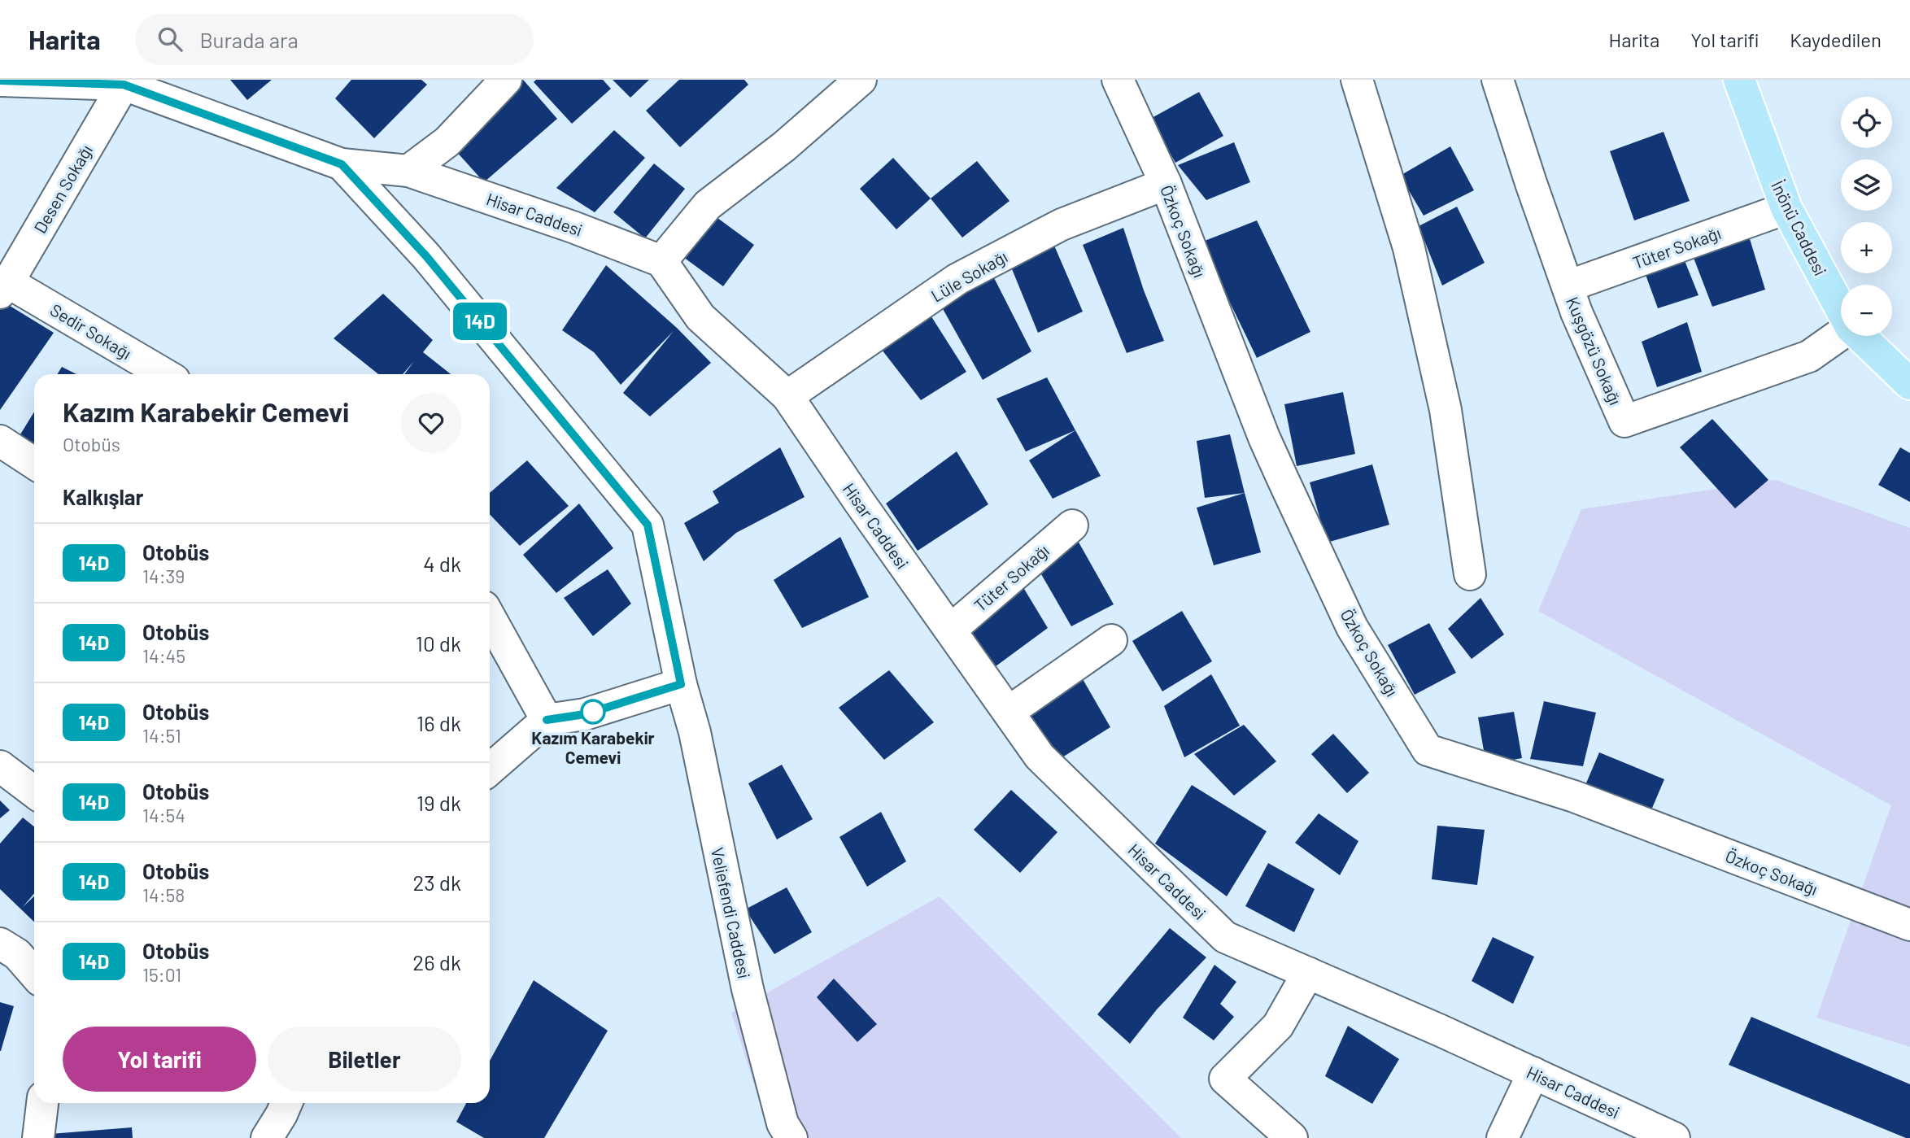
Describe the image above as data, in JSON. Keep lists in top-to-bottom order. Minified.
{"streets":{"main road":["İnönü Caddesi"],"street":["Desen Sokağı","Hisar Caddesi","Özkoç Sokağı","Tüter Sokağı","Lüle Sokağı","Sedir Sokağı","Kuşgözü Sokağı","Veliefendi Caddesi"]},"crossings":[["Desen Sokağı","Hisar Caddesi"],["Desen Sokağı","Sedir Sokağı"],["Hisar Caddesi","Tüter Sokağı"],["Hisar Caddesi","Lüle Sokağı"],["Hisar Caddesi","Veliefendi Caddesi"],["İnönü Caddesi","Tüter Sokağı"],["Özkoç Sokağı","Lüle Sokağı"],["Tüter Sokağı","Kuşgözü Sokağı"]],"places":["Kazım Karabekir Cemevi"],"lines":["bus line 14D"],"page":{"header":"Harita","search":"Burada ara","nav":["Harita","Yol tarifi","Kaydedilen"],"on_map":"14D","map_buttons":["+","−"],"heading":[["Kazım Karabekir Cemevi","Otobüs"],"Kalkışlar"],"list":[{"mark":"14D","name":"Otobüs","note":"14:39","value":"4 dk"},{"mark":"14D","name":"Otobüs","note":"14:45","value":"10 dk"},{"mark":"14D","name":"Otobüs","note":"14:51","value":"16 dk"},{"mark":"14D","name":"Otobüs","note":"14:54","value":"19 dk"},{"mark":"14D","name":"Otobüs","note":"14:58","value":"23 dk"},{"mark":"14D","name":"Otobüs","note":"15:01","value":"26 dk"}],"buttons":["Yol tarifi","Biletler"]}}
